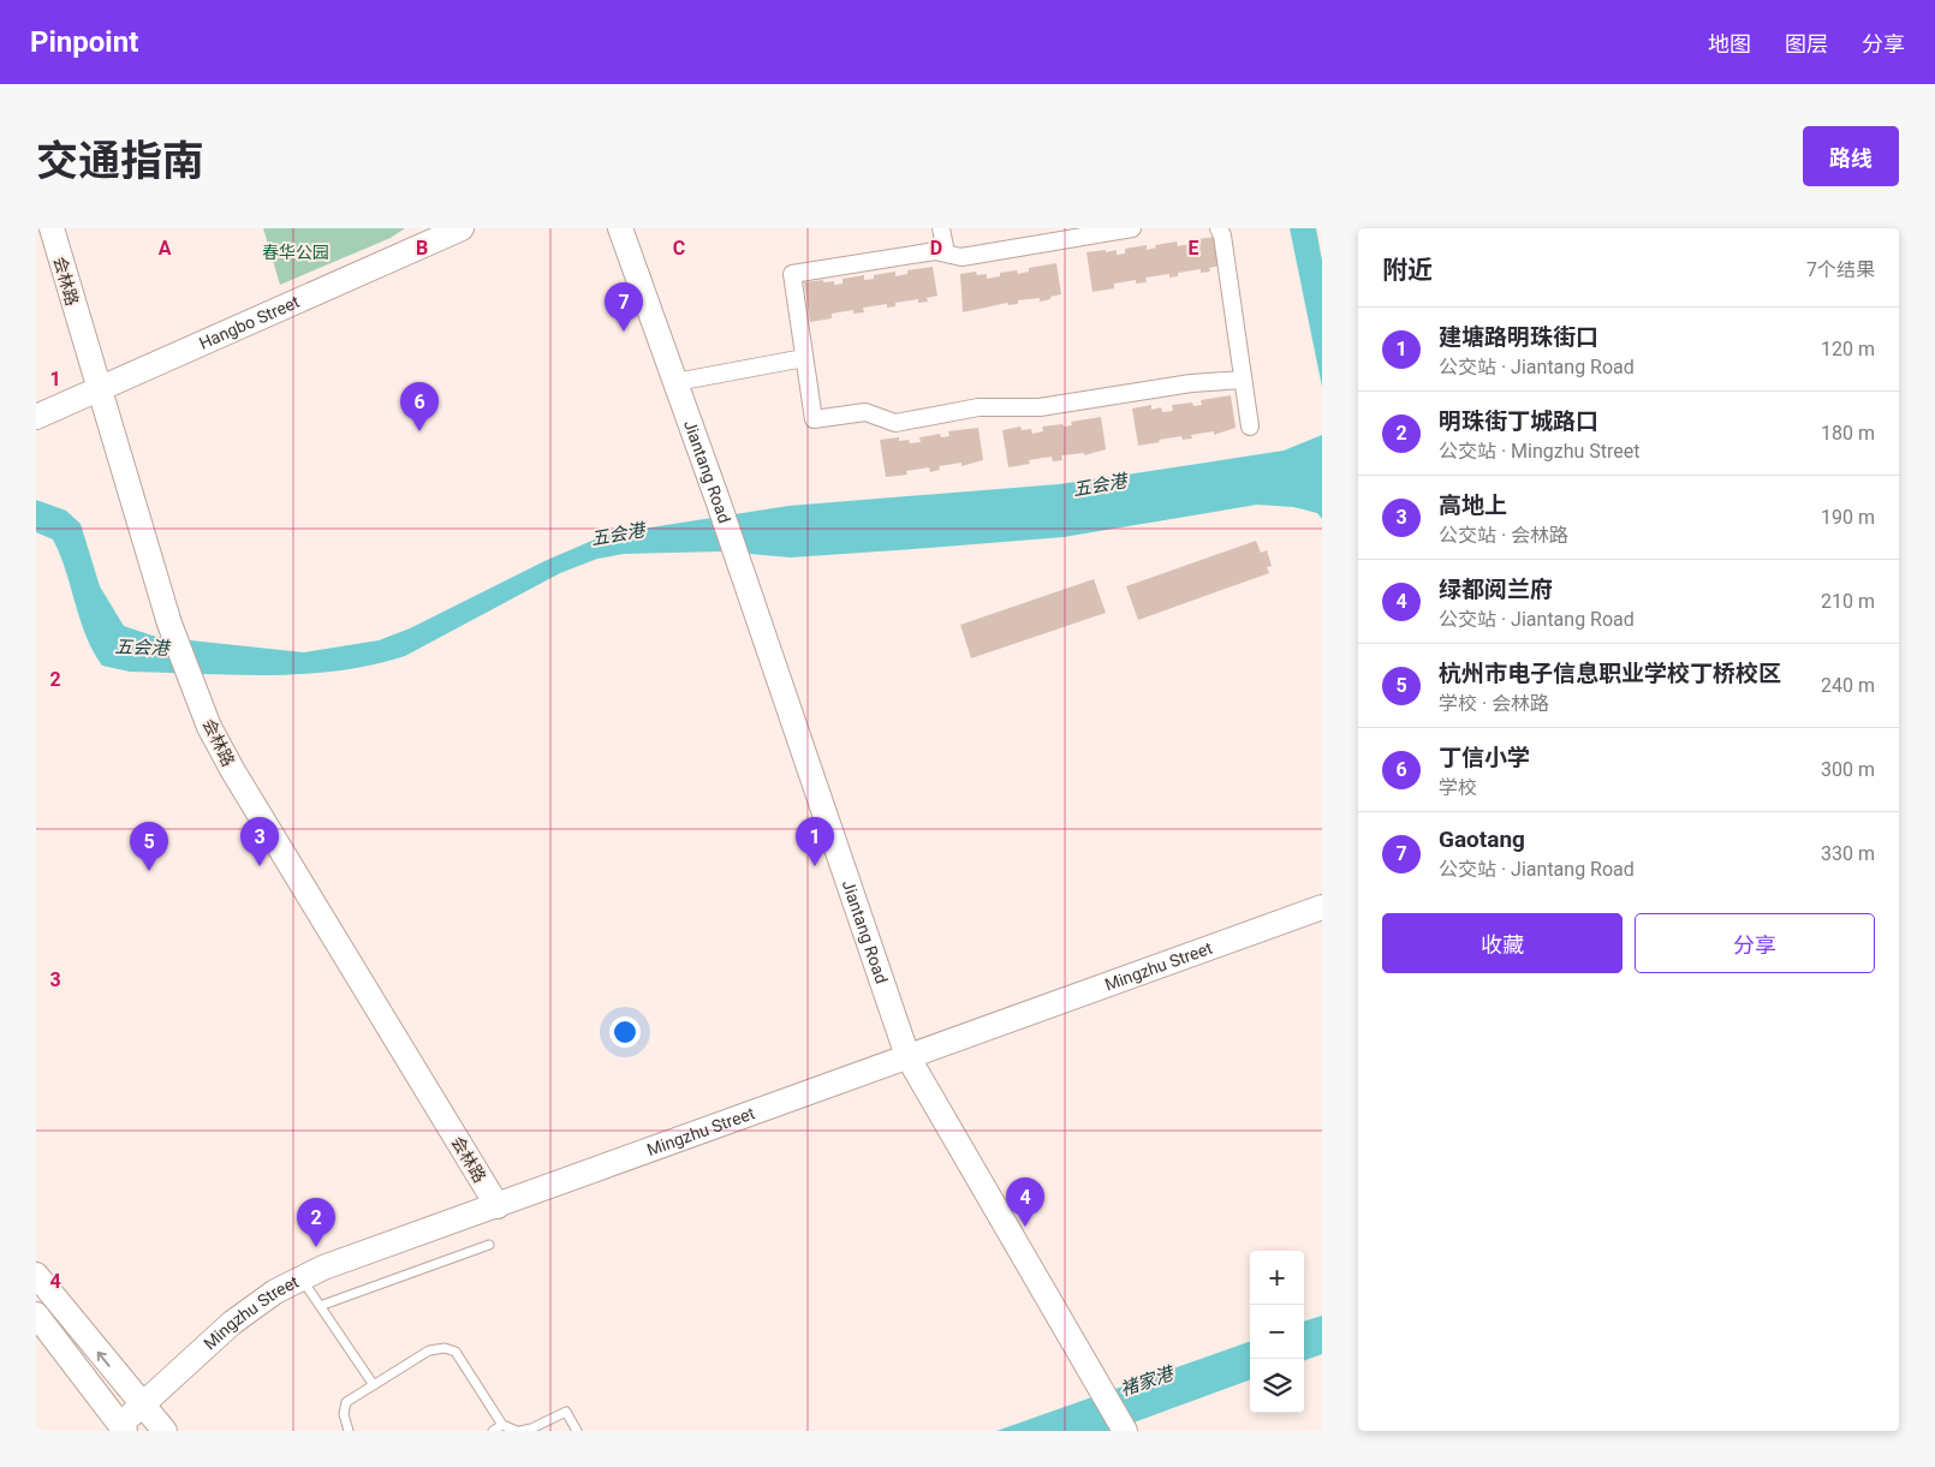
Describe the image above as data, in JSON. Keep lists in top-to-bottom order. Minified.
{"streets":{"street":["会林路","Hangbo Street","Jiantang Road","Mingzhu Street"]},"crossings":[["会林路","Hangbo Street"],["会林路","Mingzhu Street"],["Jiantang Road","Mingzhu Street"]],"water":["五会港","褚家港"],"parks":["春华公园"],"page":{"header":"Pinpoint","nav":["地图","图层","分享"],"title":"交通指南","buttons":["路线",["收藏","分享"]],"heading":["附近","7个结果"],"pins":["7","6","1","3","5","4","2"],"list":[{"mark":"1","name":"建塘路明珠街口","note":"公交站 · Jiantang Road","value":"120 m"},{"mark":"2","name":"明珠街丁城路口","note":"公交站 · Mingzhu Street","value":"180 m"},{"mark":"3","name":"高地上","note":"公交站 · 会林路","value":"190 m"},{"mark":"4","name":"绿都阅兰府","note":"公交站 · Jiantang Road","value":"210 m"},{"mark":"5","name":"杭州市电子信息职业学校丁桥校区","note":"学校 · 会林路","value":"240 m"},{"mark":"6","name":"丁信小学","note":"学校","value":"300 m"},{"mark":"7","name":"Gaotang","note":"公交站 · Jiantang Road","value":"330 m"}],"map_buttons":["+","−"]},"grid":{"columns":["A","B","C","D","E"],"rows":["1","2","3","4"]}}
